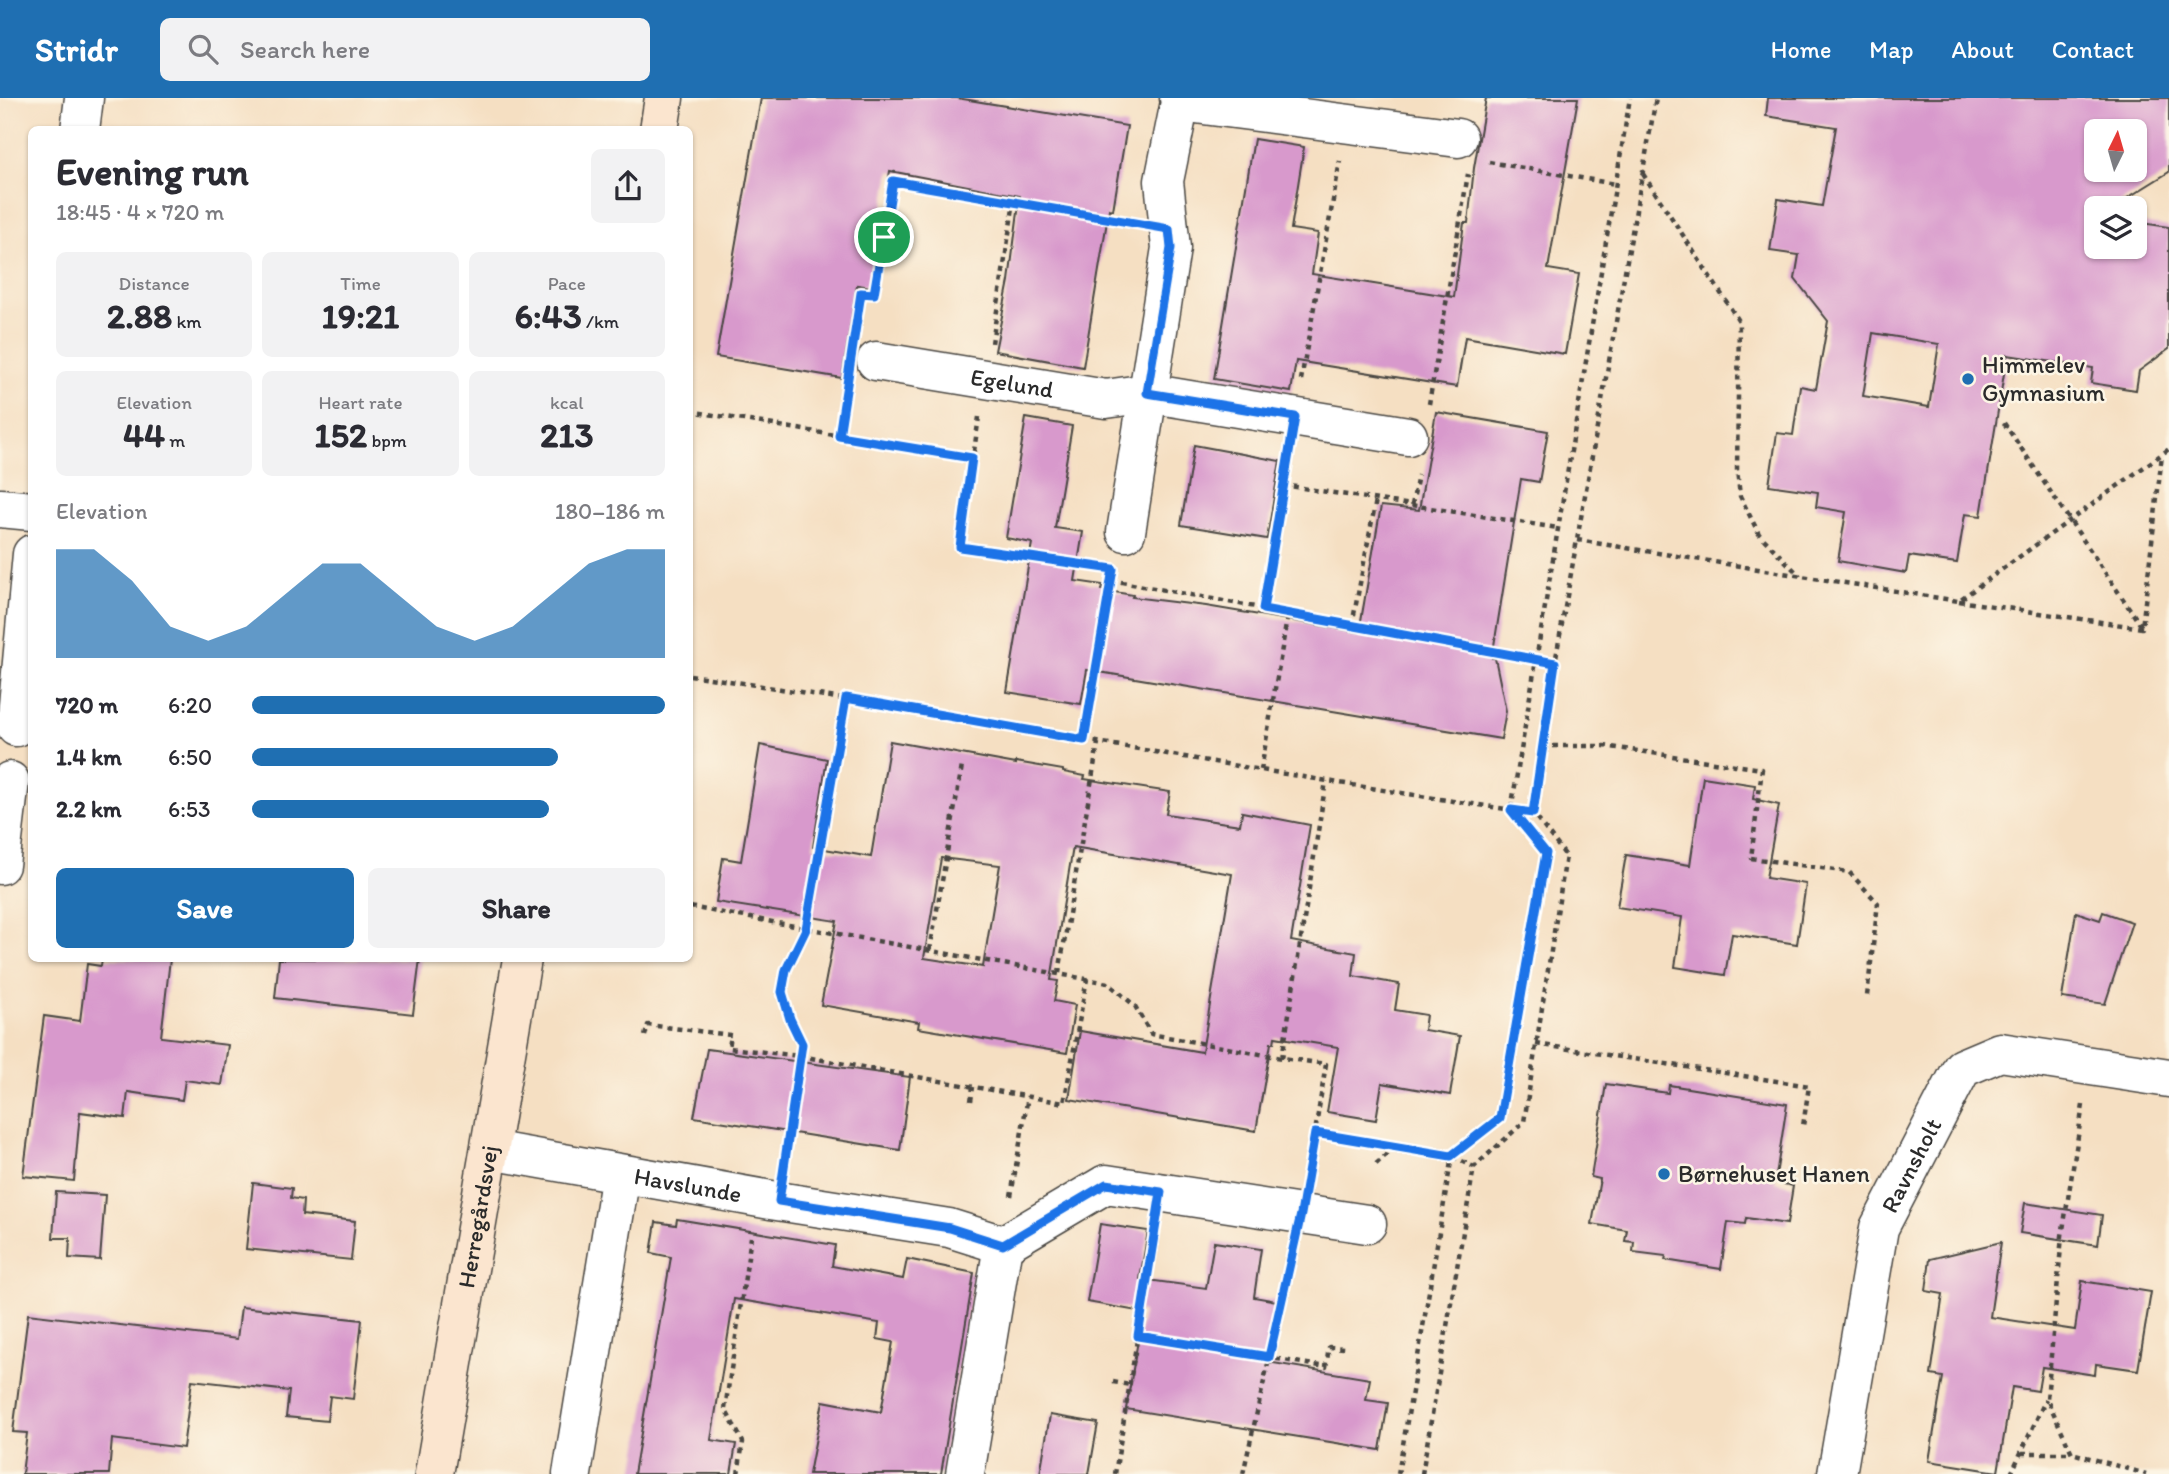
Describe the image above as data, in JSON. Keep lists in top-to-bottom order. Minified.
{"streets":{"street":["Egelund","Ravnsholt","Havslunde","Herregårdsvej"]},"crossings":[["Havslunde","Herregårdsvej"]],"places":["Himmelev Gymnasium","Børnehuset Hanen"],"north":"top","page":{"header":"Stridr","search":"Search here","nav":["Home","Map","About","Contact"],"heading":["Evening run","18:45 · 4 × 720 m"],"stats":[["Distance","2.88 km"],["Time","19:21"],["Pace","6:43 /km"],["Elevation","44 m"],["Heart rate","152 bpm"],["kcal","213"]],"chart":["Elevation","180–186 m"],"list":[{"name":"720 m","note":"6:20"},{"name":"1.4 km","note":"6:50"},{"name":"2.2 km","note":"6:53"}],"buttons":["Save","Share"]}}
